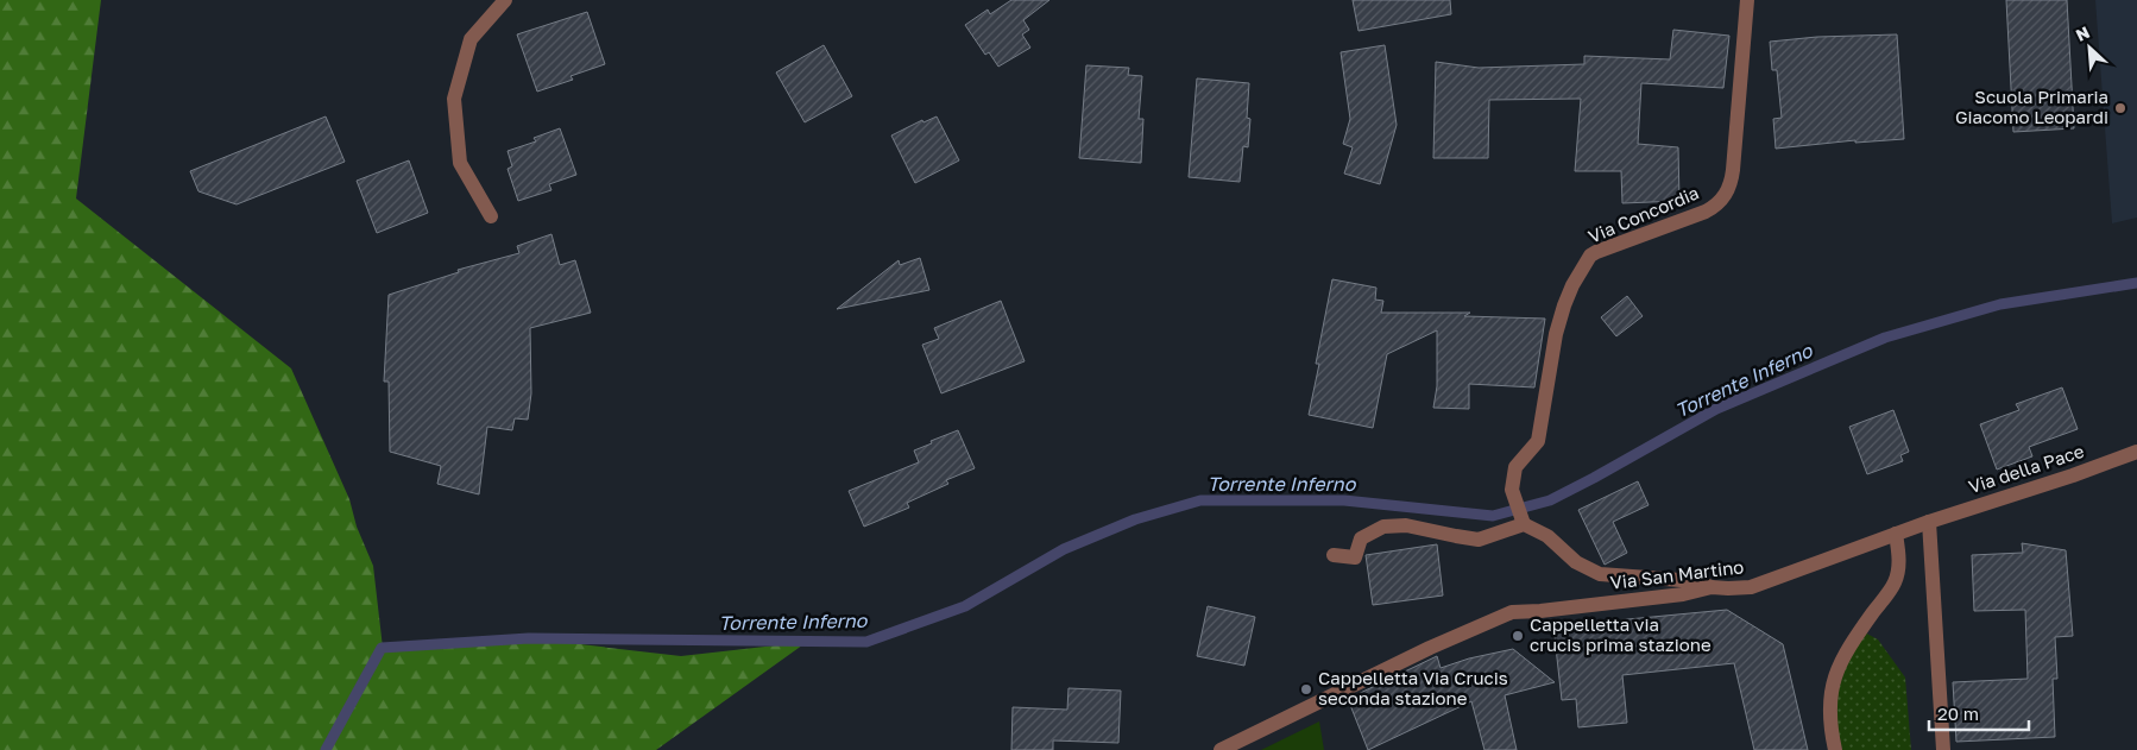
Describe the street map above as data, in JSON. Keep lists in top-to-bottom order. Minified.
{"streets":{"street":["Via Concordia","Via della Pace","Via San Martino"]},"crossings":[["Via della Pace","Via San Martino"]],"water":["Torrente Inferno"],"places":["Scuola Primaria Giacomo Leopardi","Cappelletta via crucis prima stazione","Cappelletta Via Crucis seconda stazione"],"scale_bar":"20 m","north":"top left"}
